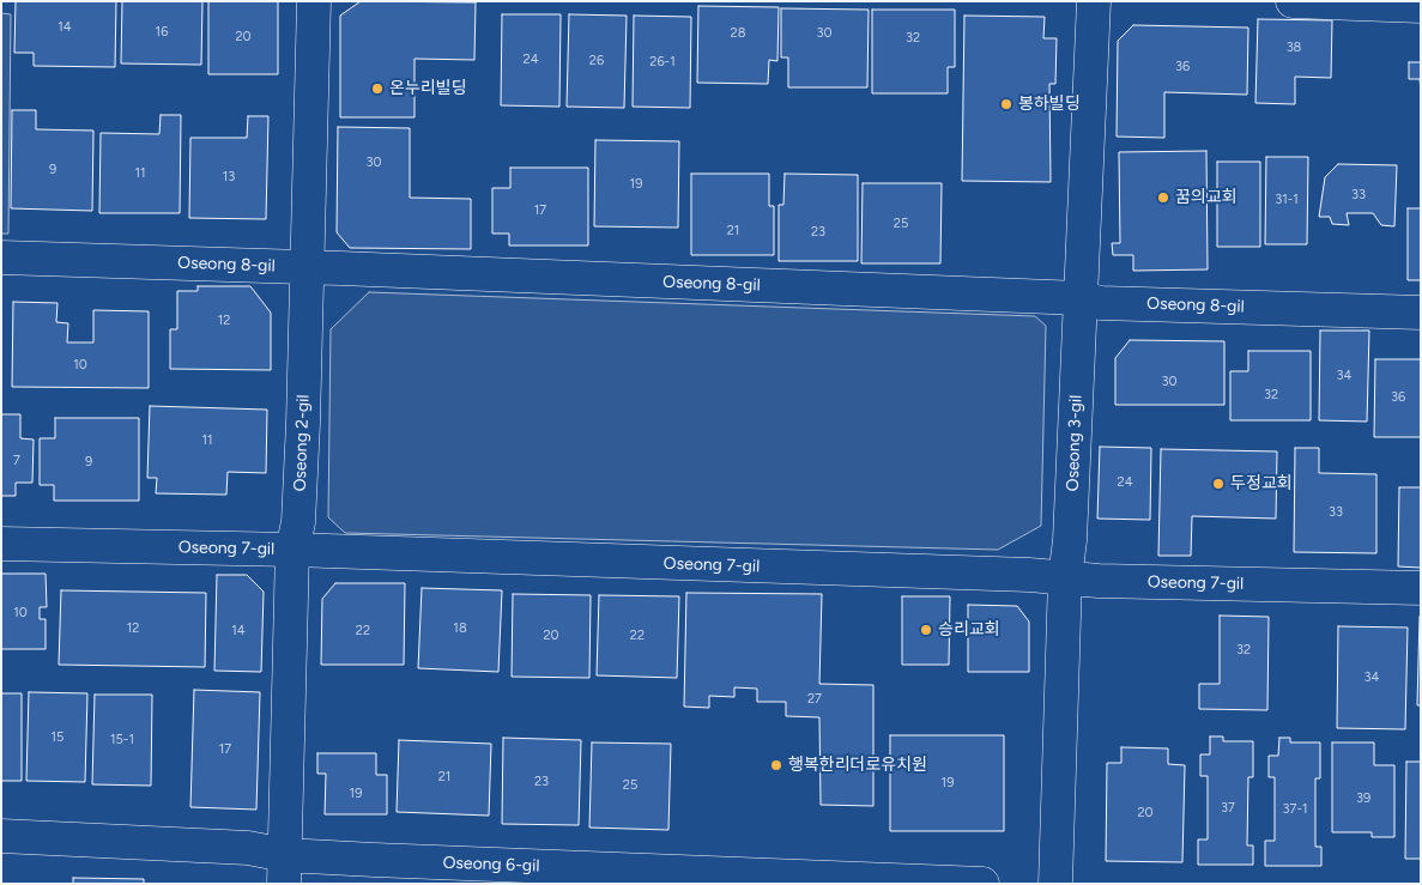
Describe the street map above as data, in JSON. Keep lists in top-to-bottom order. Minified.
{"streets":{"street":["Oseong 8-gil","Oseong 2-gil","Oseong 3-gil","Oseong 7-gil","Oseong 6-gil"]},"crossings":[["Oseong 8-gil","Oseong 2-gil"],["Oseong 8-gil","Oseong 3-gil"],["Oseong 2-gil","Oseong 7-gil"],["Oseong 2-gil","Oseong 6-gil"],["Oseong 3-gil","Oseong 7-gil"]],"places":["온누리빌딩","봉하빌딩","꿈의교회","두정교회","승리교회","행복한리더로유치원"],"house_numbers":["14","16","28","30","20","32","38","24","26","26-1","36","30","9","11","13","19","33","31-1","17","25","21","23","12","10","34","30","32","36","11","7","9","24","33","10","12","18","14","22","20","22","32","34","27","15","15-1","17","21","23","19","25","19","39","37","37-1","20"]}
